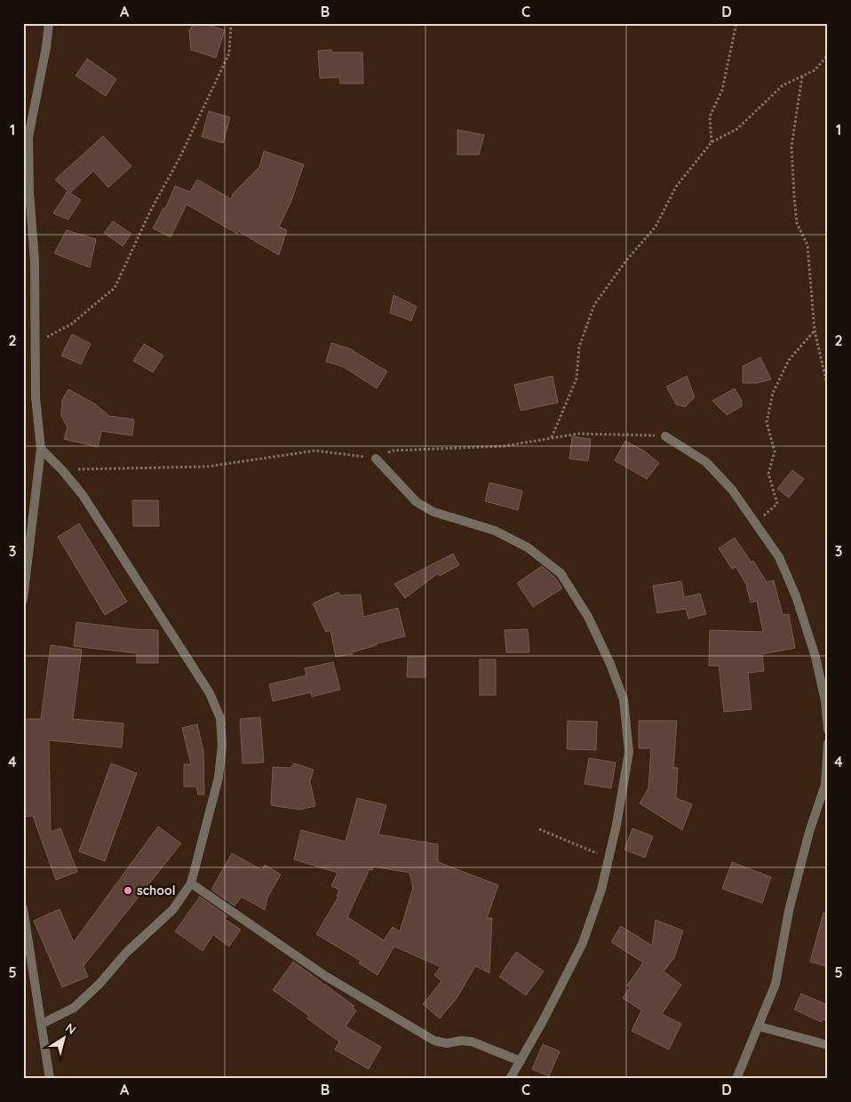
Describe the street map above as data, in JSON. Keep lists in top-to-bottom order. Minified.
{"places":["school"],"north":"top right","grid":{"columns":["A","B","C","D"],"rows":["1","2","3","4","5"]}}
